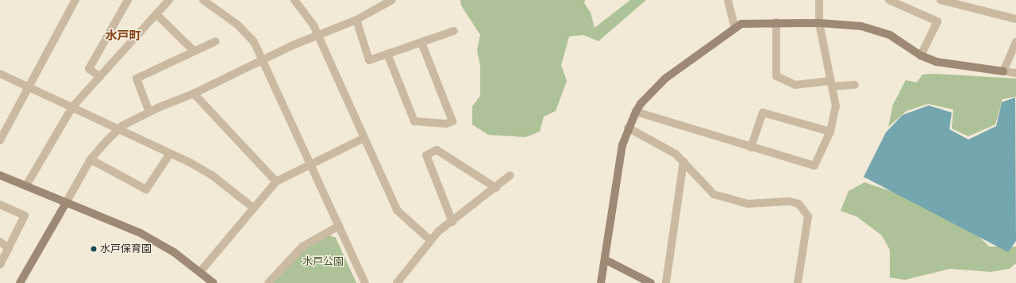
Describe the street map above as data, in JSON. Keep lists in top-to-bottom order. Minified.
{"districts":["水戸町"],"parks":["水戸公園"],"places":["水戸保育園"]}
